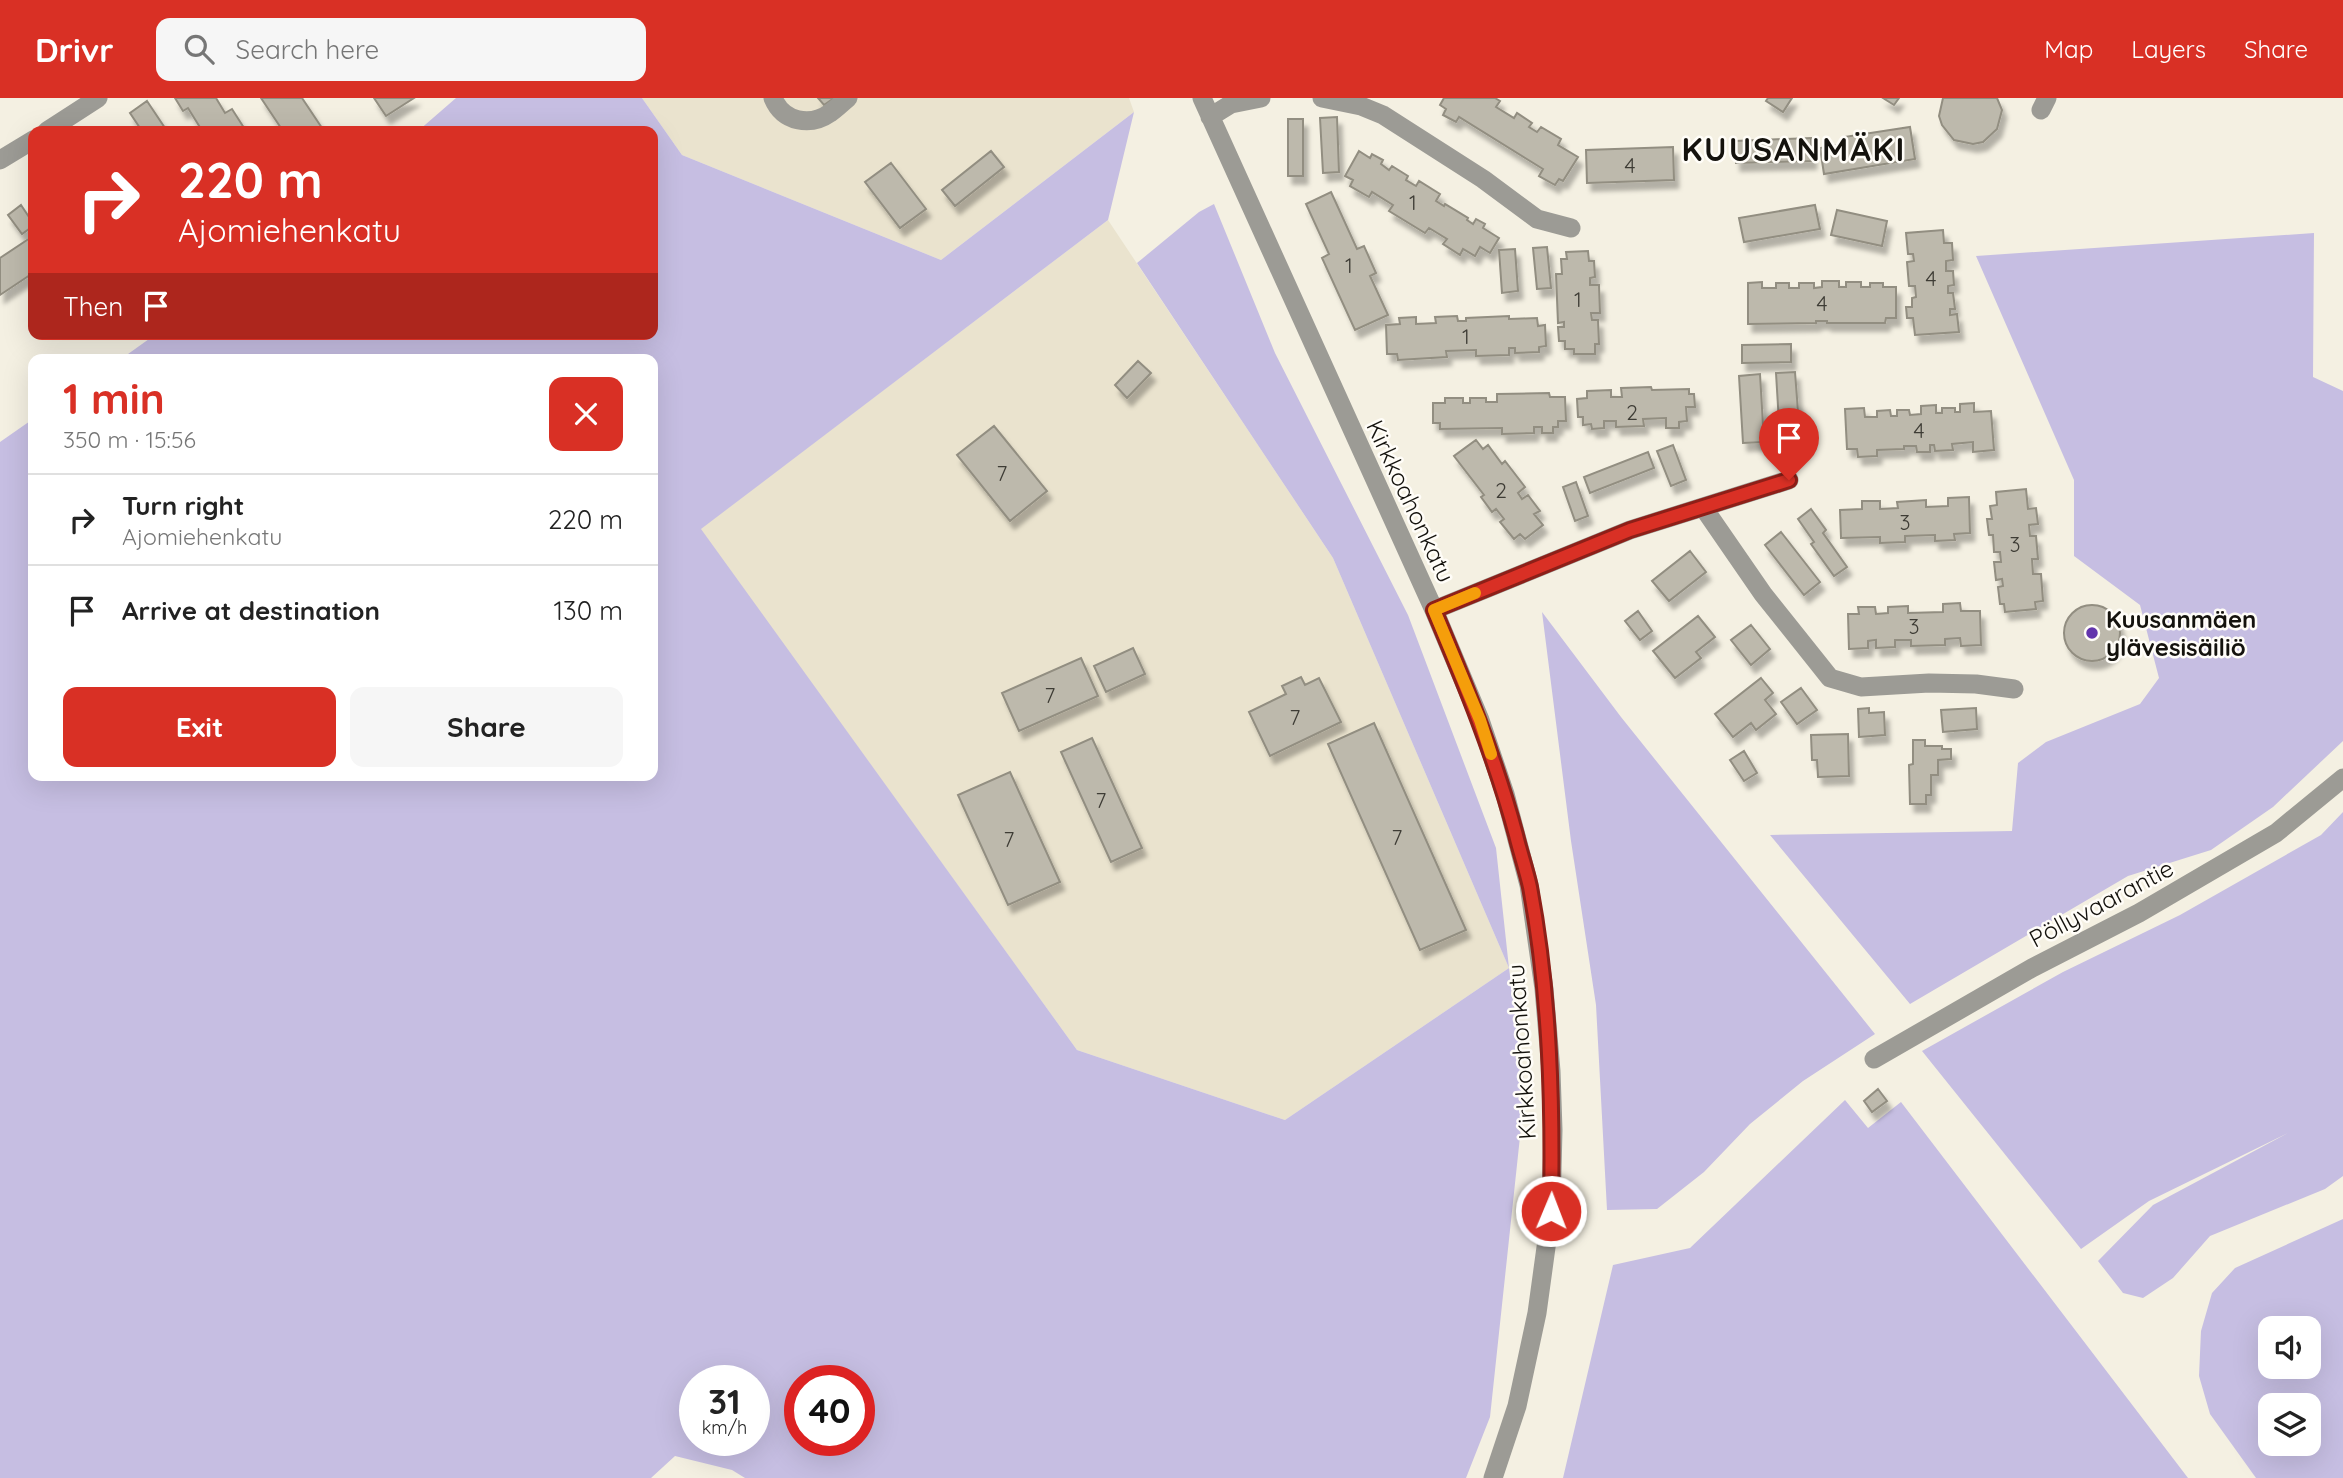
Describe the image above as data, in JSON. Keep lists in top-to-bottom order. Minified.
{"streets":{"street":["Kirkkoahonkatu","Pöllyvaarantie"]},"districts":["KUUSANMÄKI"],"places":["Kuusanmäen ylävesisäiliö"],"house_numbers":["4","1","1","4","1","4","1","2","4","7","2","3","3","3","7","7","7","7","7"],"page":{"header":"Drivr","search":"Search here","nav":["Map","Layers","Share"],"turn":["220 m","Ajomiehenkatu"],"then":"Then","heading":["1 min","350 m · 15:56"],"list":[{"name":"Turn right","note":"Ajomiehenkatu","value":"220 m"},{"name":"Arrive at destination","value":"130 m"}],"buttons":["Exit","Share"],"speed":"31 km/h","limit":"40"}}
